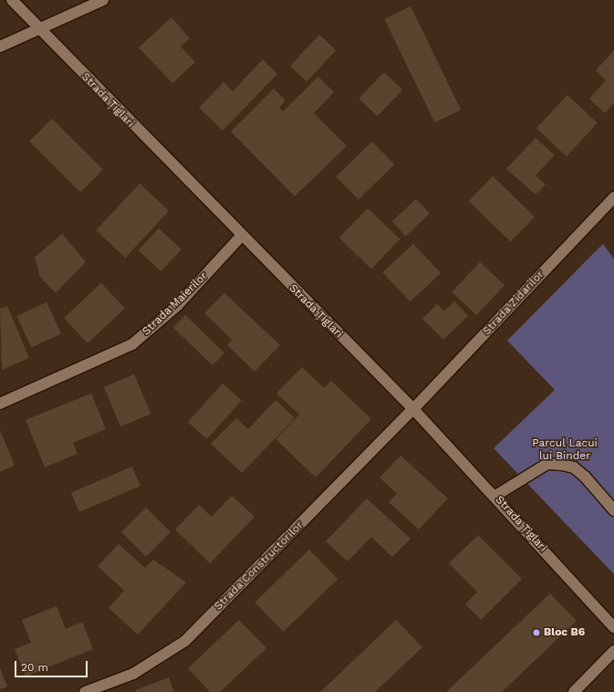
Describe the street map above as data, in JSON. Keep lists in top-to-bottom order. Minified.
{"streets":{"street":["Strada Țiglari","Strada Zidarilor","Strada Maierilor","Strada Constructorilor"]},"crossings":[["Strada Țiglari","Strada Zidarilor"],["Strada Țiglari","Strada Maierilor"],["Strada Țiglari","Strada Constructorilor"],["Strada Zidarilor","Strada Constructorilor"]],"parks":["Parcul Lacui lui Binder"],"places":["Bloc B6"],"scale_bar":"20 m"}
